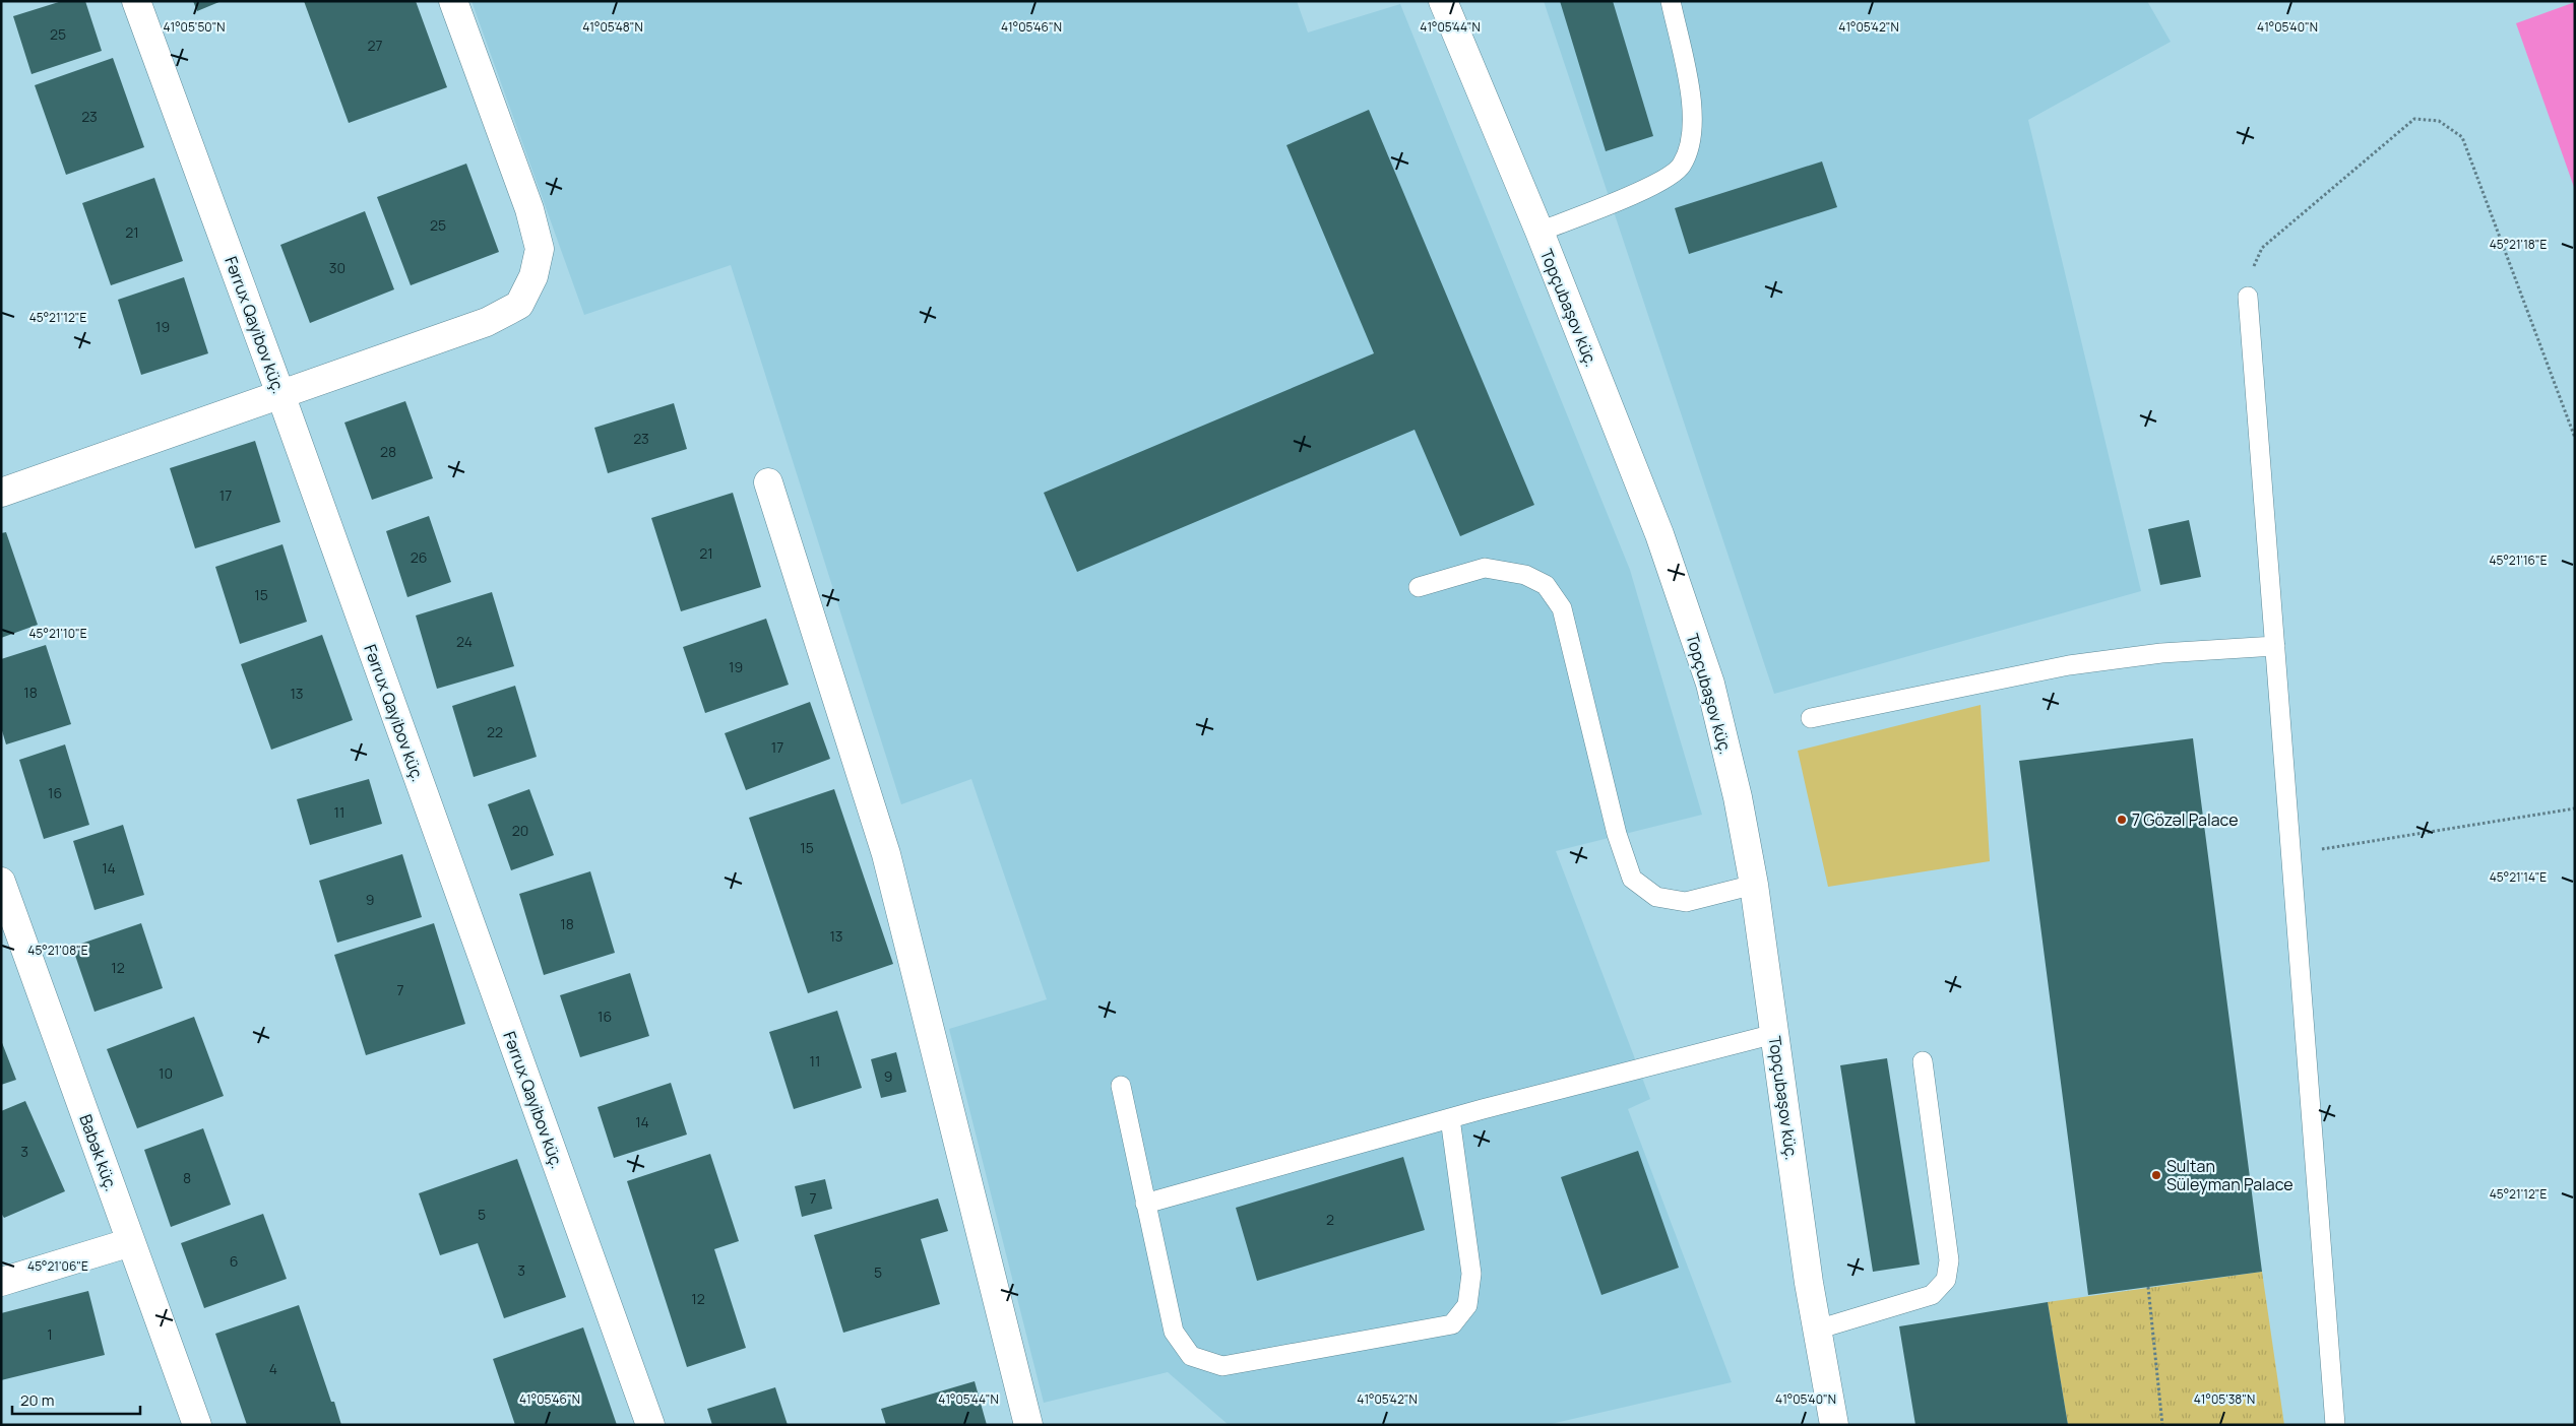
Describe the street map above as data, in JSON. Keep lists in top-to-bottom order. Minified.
{"streets":{"street":["Topçubaşov küç.","Fərrux Qayibov küç.","Babək küç."]},"places":["7 Gözəl Palace","Sultan Süleyman Palace"],"house_numbers":["25","27","23","25","21","30","19","23","28","17","21","26","15","24","19","18","13","22","17","16","11","20","15","14","9","18","13","12","7","16","11","10","9","14","3","8","7","5","2","6","3","5","12","1","4"],"scale_bar":"20 m","coordinates":["41°05'50\"N","41°05'48\"N","41°05'46\"N","41°05'44\"N","41°05'42\"N","41°05'40\"N","45°21'18\"E","45°21'12\"E","45°21'16\"E","45°21'10\"E","45°21'14\"E","45°21'08\"E","45°21'06\"E","41°05'38\"N"]}
